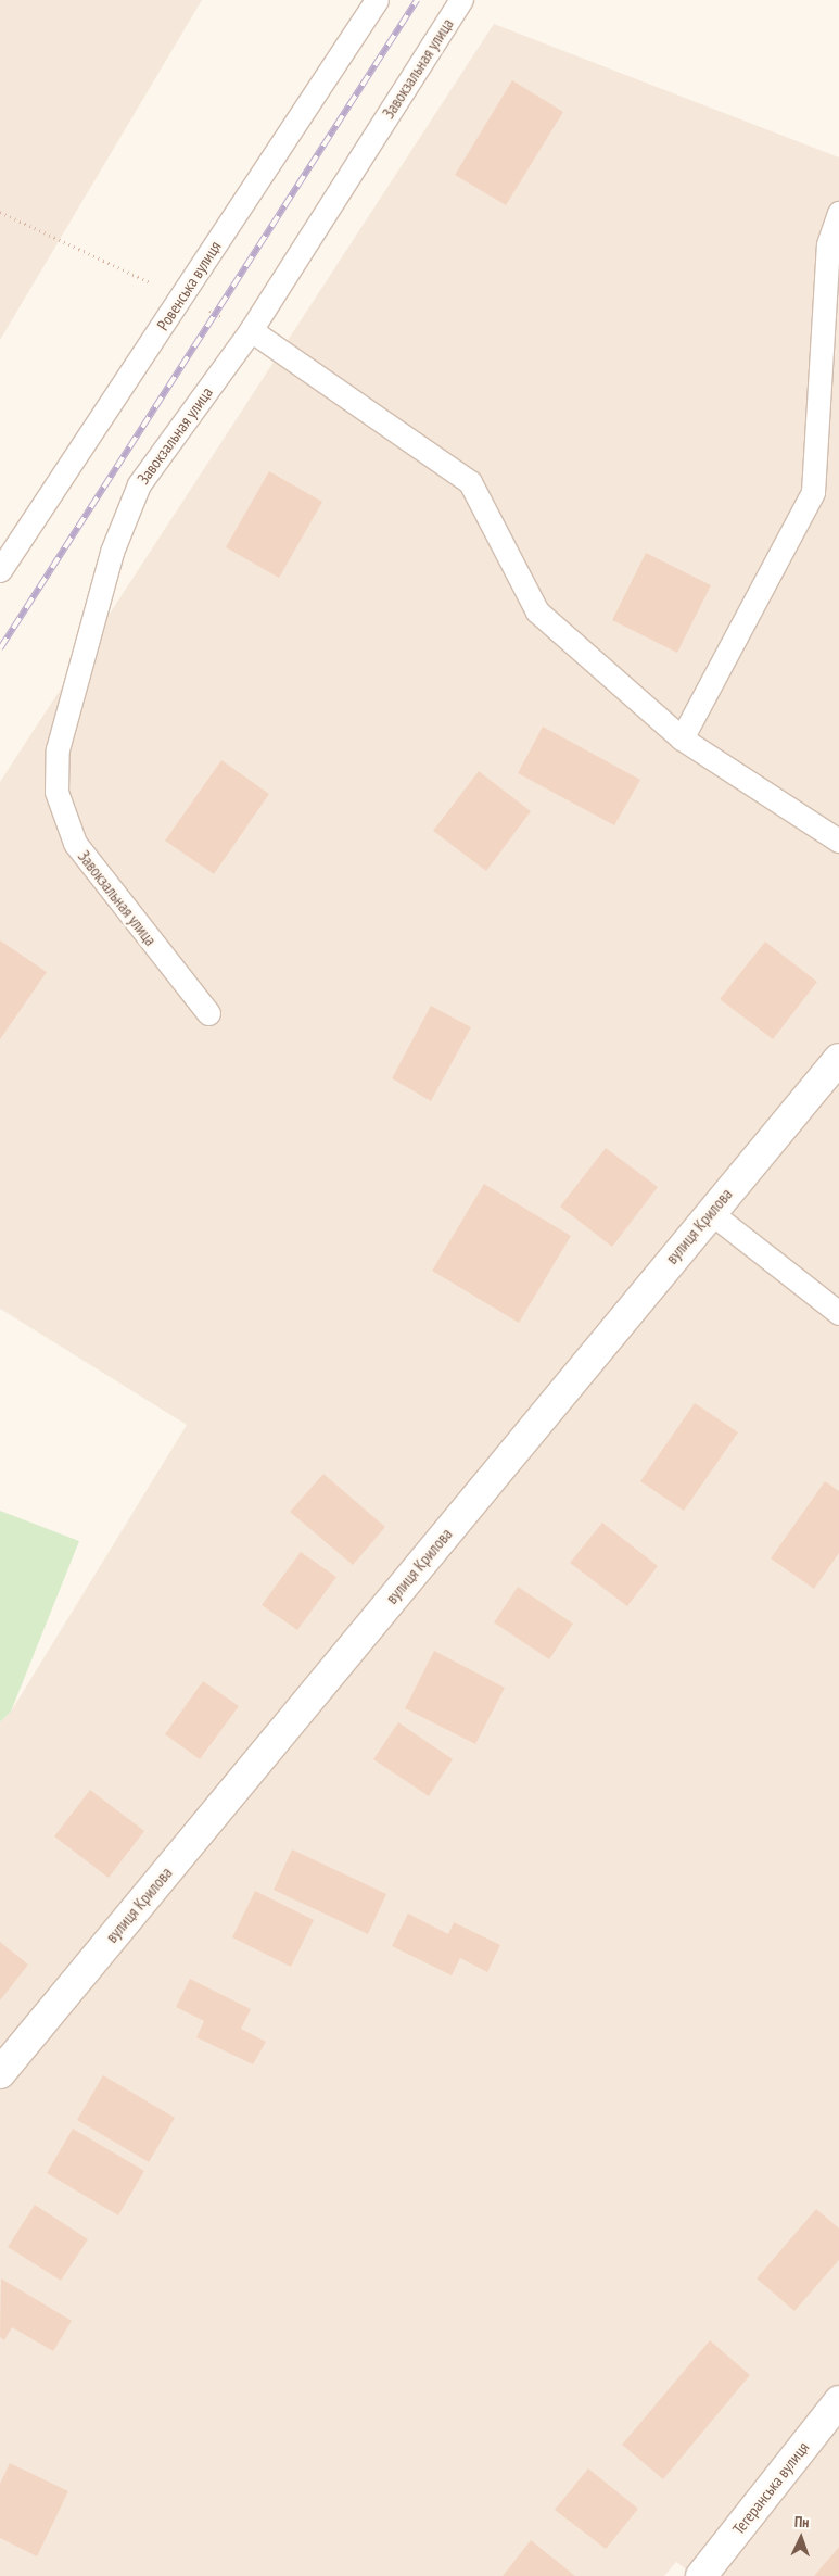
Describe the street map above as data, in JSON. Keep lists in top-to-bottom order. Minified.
{"streets":{"street":["вулиця Крилова","Тегеранська вулиця"],"lane":["Завокзальная улица","Ровенська вулиця"]},"north":"top"}
